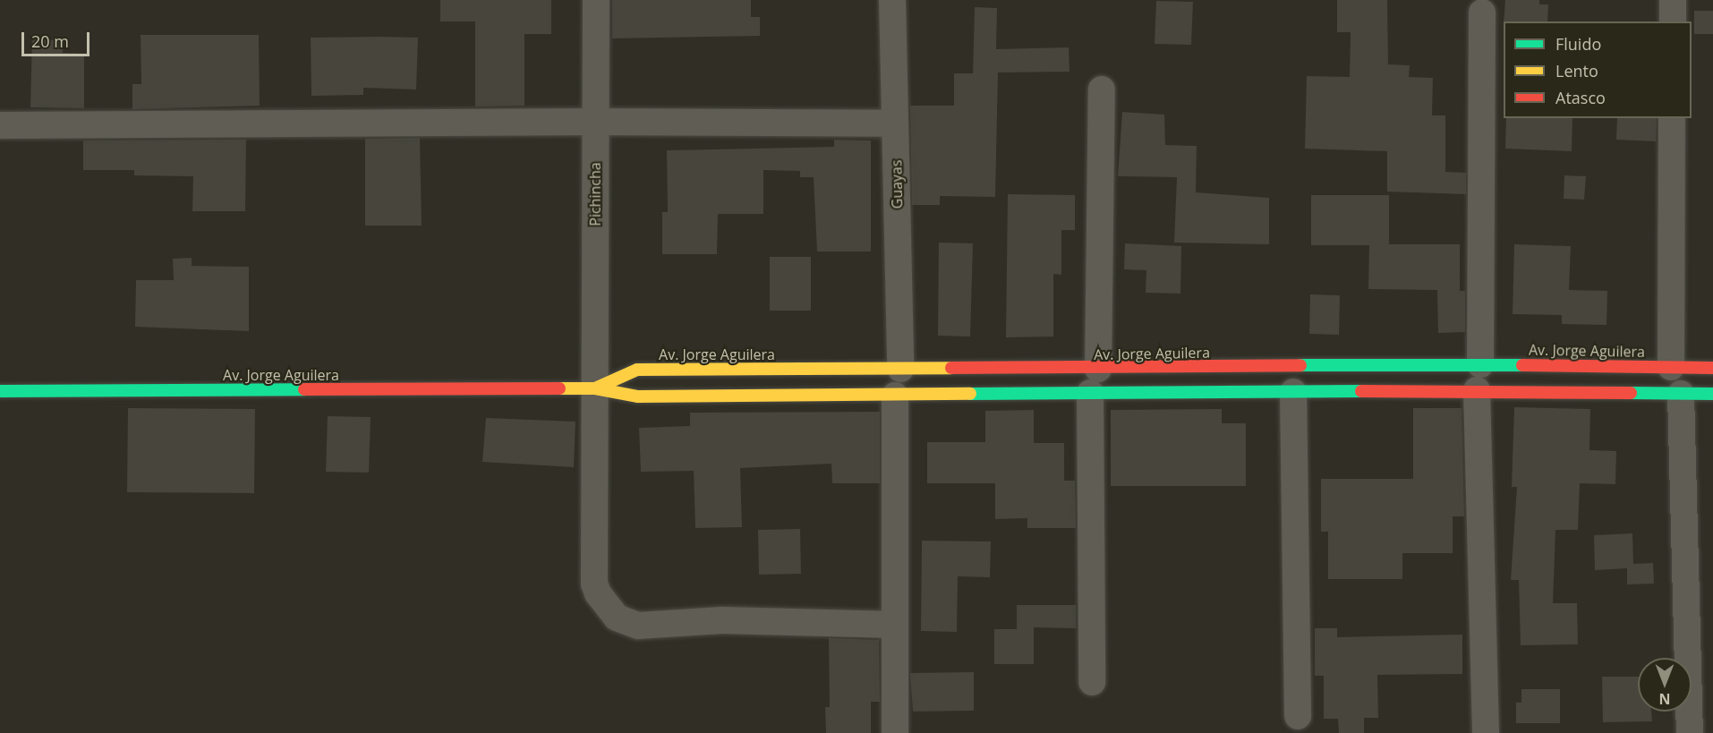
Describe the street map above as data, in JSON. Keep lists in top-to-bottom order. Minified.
{"streets":{"street":["Guayas","Pichincha","Av. Jorge Aguilera"]},"crossings":[["Guayas","Av. Jorge Aguilera"],["Pichincha","Av. Jorge Aguilera"]],"legend":["Fluido","Lento","Atasco"],"scale_bar":"20 m","north":"bottom"}
